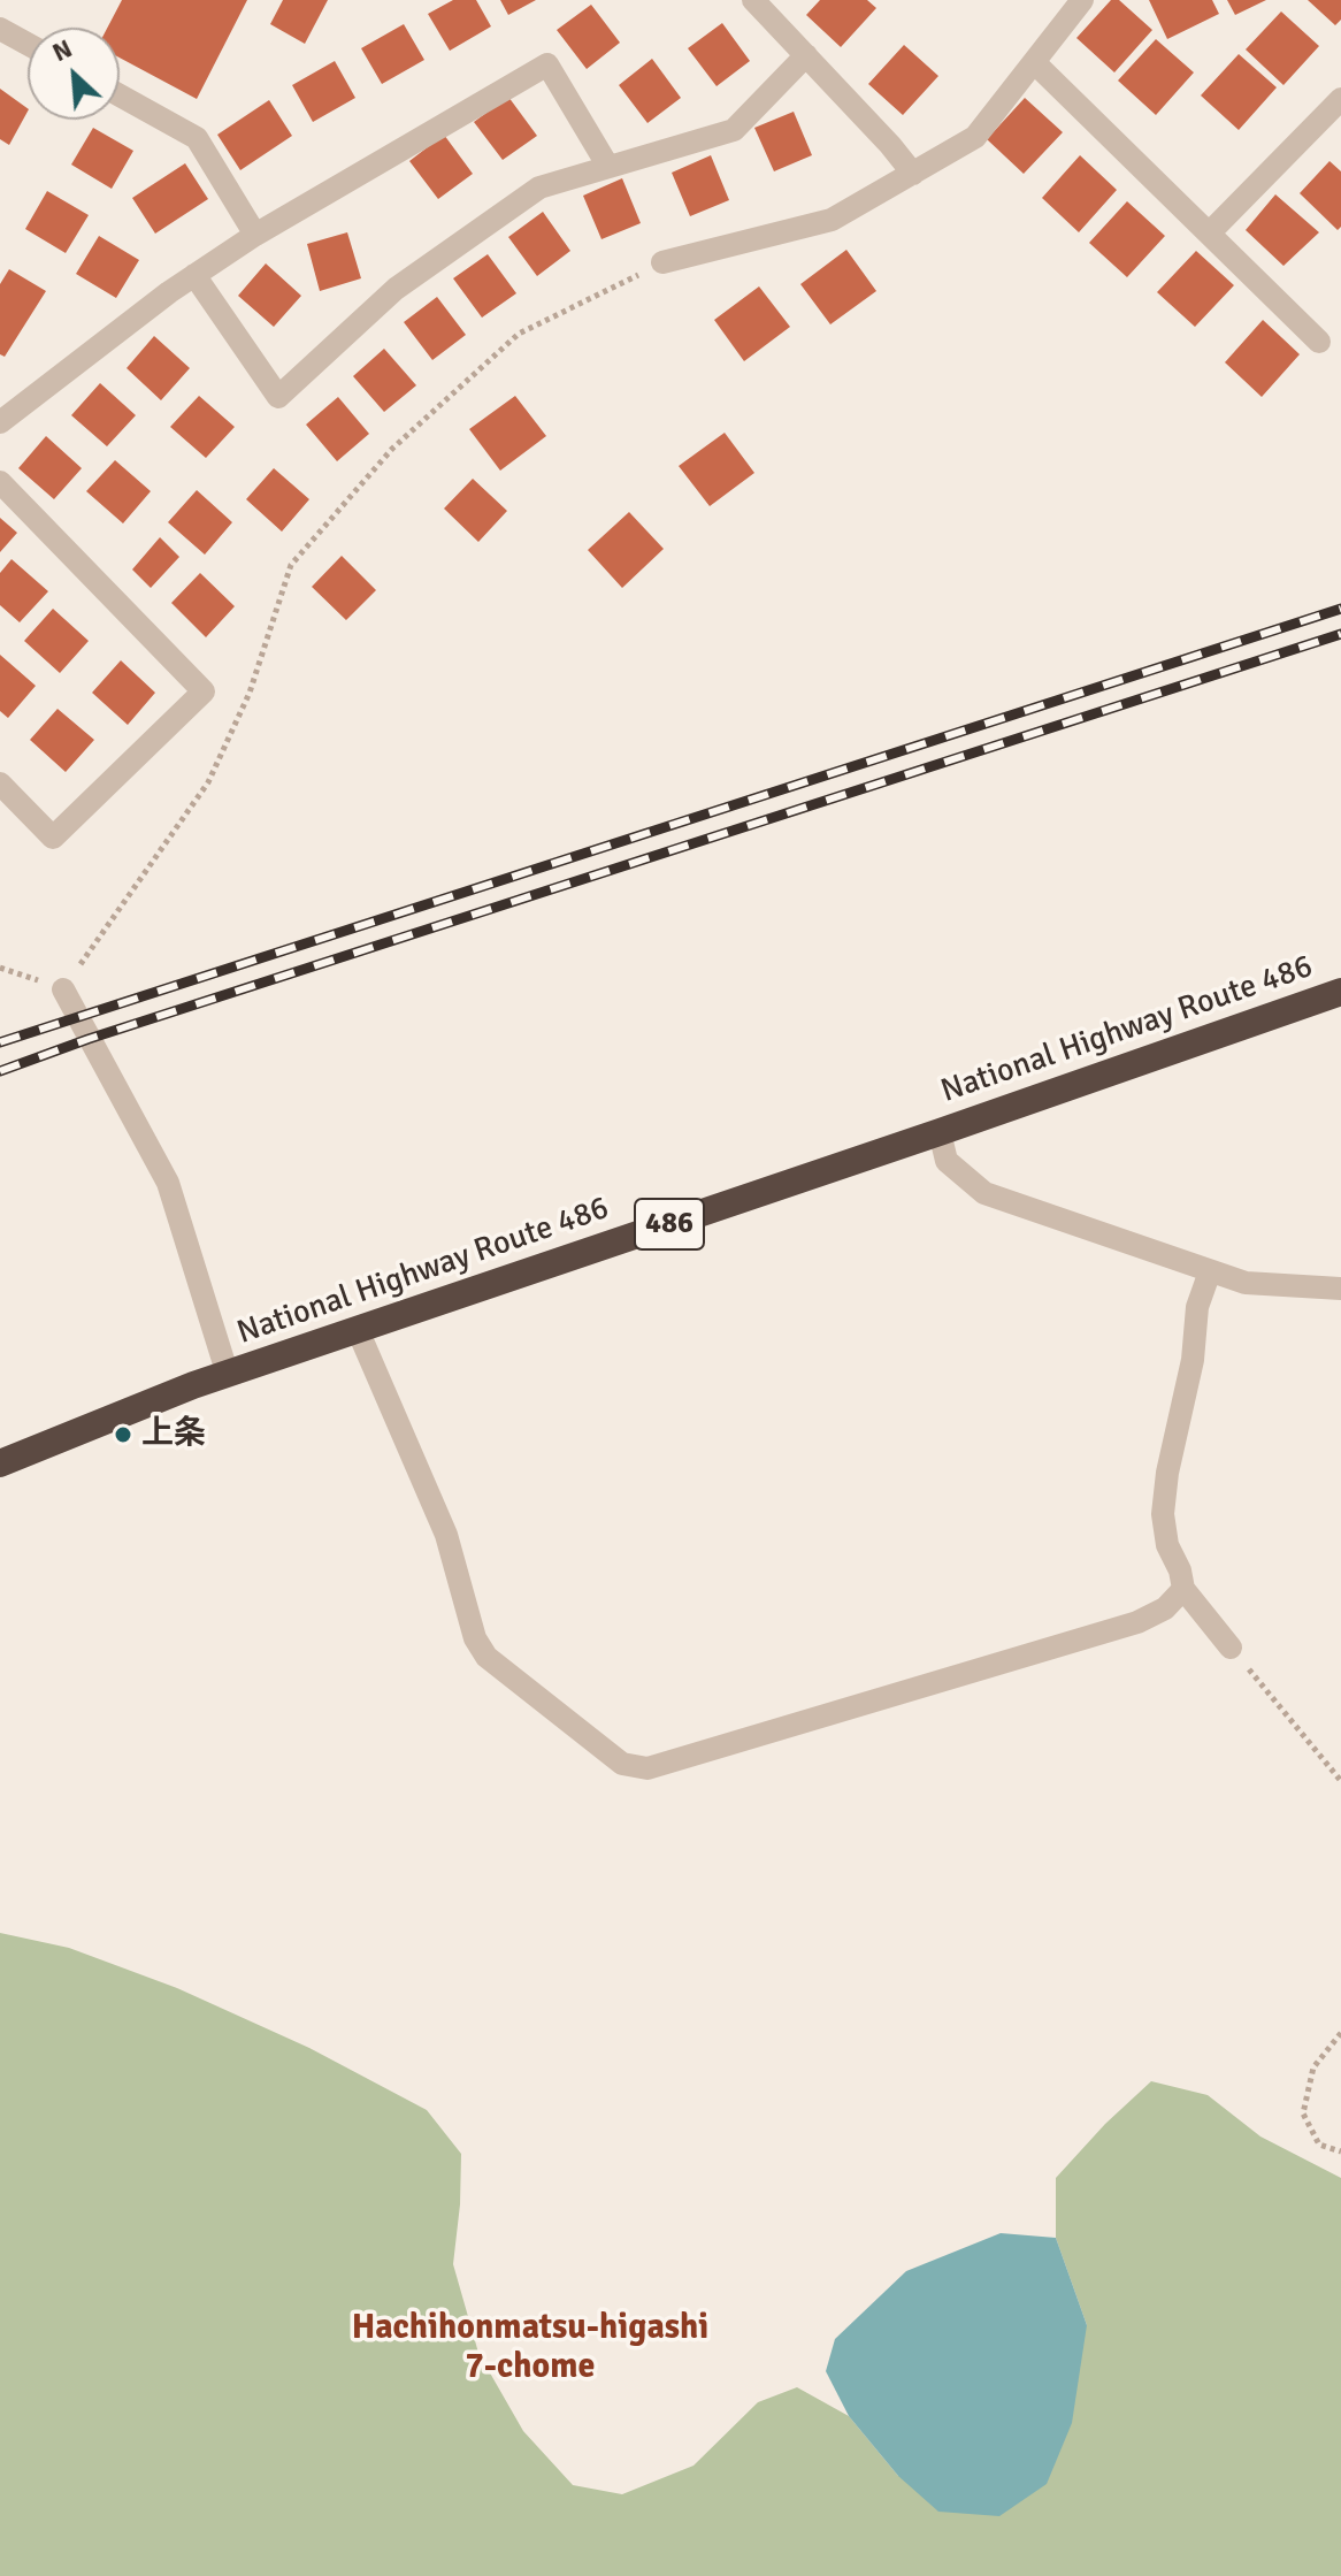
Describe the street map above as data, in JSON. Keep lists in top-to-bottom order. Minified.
{"streets":{"highway":["National Highway Route 486","486"]},"districts":["Hachihonmatsu-higashi 7-chome"],"places":["上条"],"north":"top left"}
